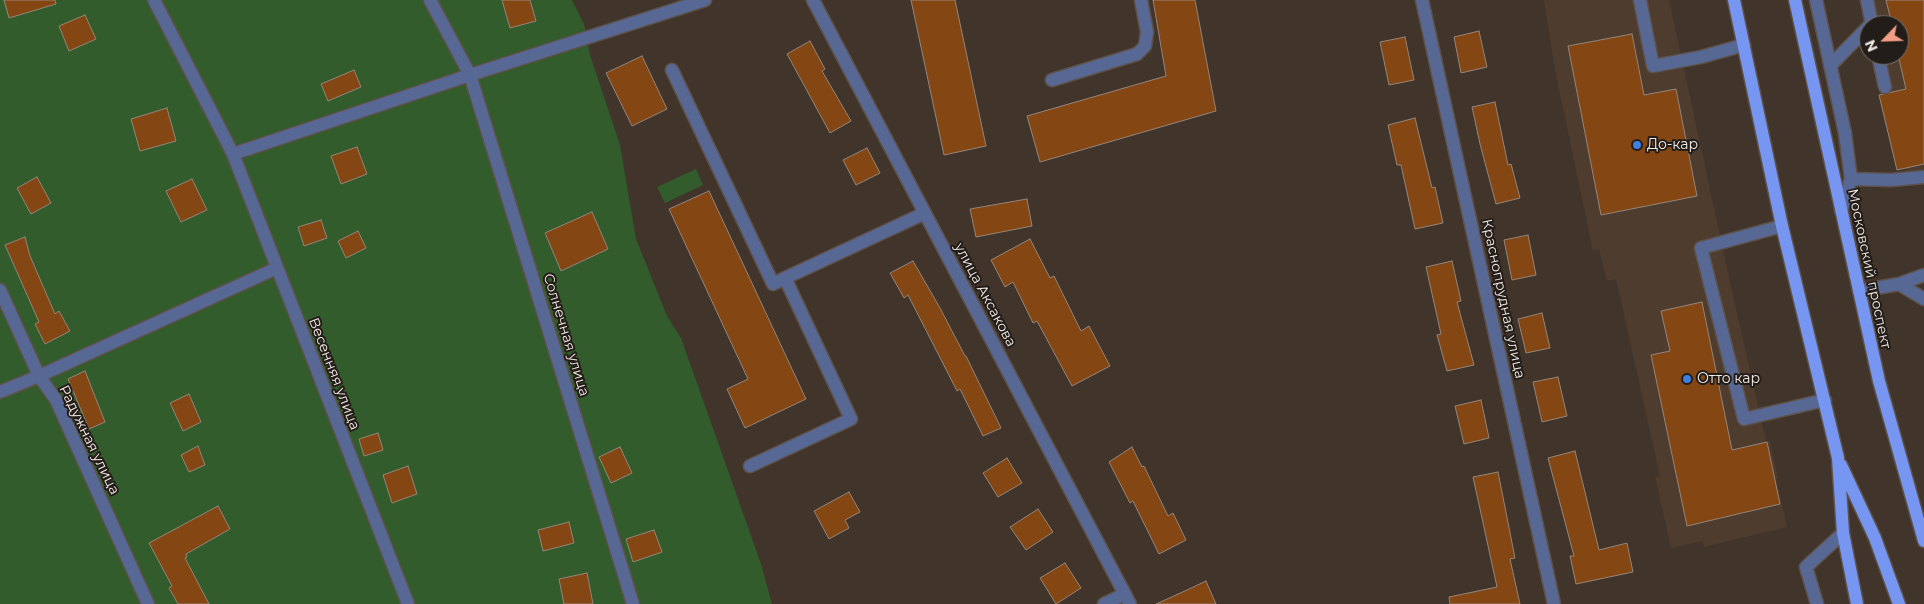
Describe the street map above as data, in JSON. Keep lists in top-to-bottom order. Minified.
{"streets":{"main road":["Московский проспект"],"street":["улица Аксакова","Краснопрудная улица","Солнечная улица","Весенняя улица","Радужная улица"]},"places":["До-кар","Отто кар"],"north":"bottom left"}
